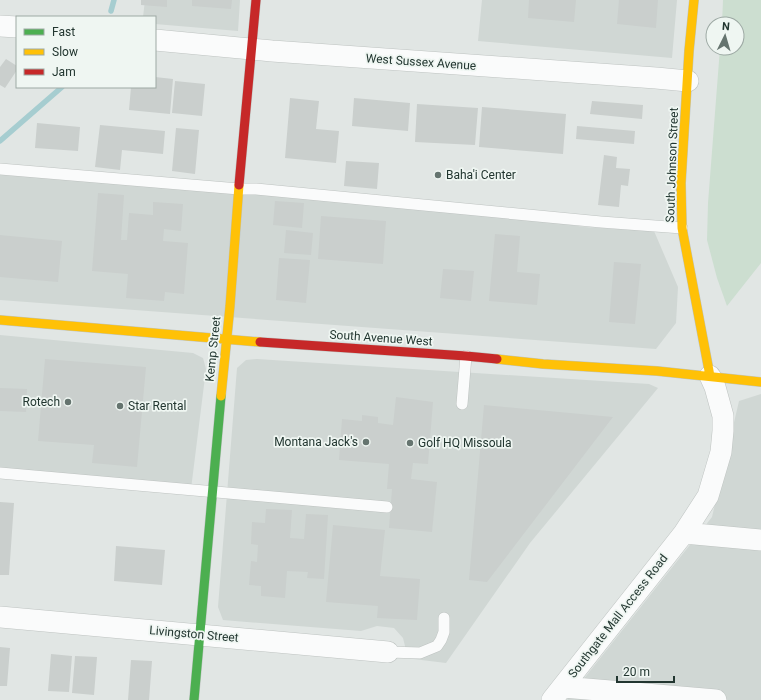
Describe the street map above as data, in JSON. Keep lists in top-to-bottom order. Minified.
{"streets":{"street":["West Sussex Avenue","South Johnson Street","South Avenue West","Kemp Street","Southgate Mall Access Road","Livingston Street"]},"crossings":[["West Sussex Avenue","South Johnson Street"],["West Sussex Avenue","Kemp Street"],["South Johnson Street","South Avenue West"],["South Johnson Street","Southgate Mall Access Road"],["South Avenue West","Kemp Street"],["South Avenue West","Southgate Mall Access Road"],["Kemp Street","Livingston Street"]],"places":["Baha'i Center","Rotech","Star Rental","Montana Jack's","Golf HQ Missoula"],"legend":["Fast","Slow","Jam"],"scale_bar":"20 m","north":"top"}
